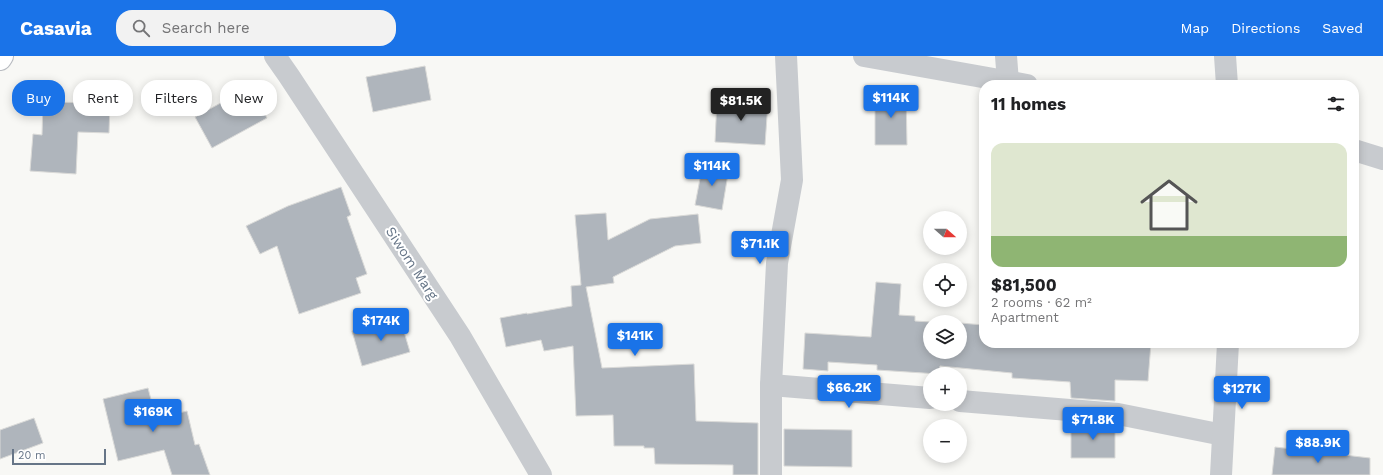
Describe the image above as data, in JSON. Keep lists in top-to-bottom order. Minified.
{"streets":{"street":["Siwom Marg"]},"scale_bar":"20 m","north":"right","page":{"header":"Casavia","search":"Search here","nav":["Map","Directions","Saved"],"chip":["Buy","Rent","Filters","New"],"heading":"11 homes","price":["$114K","$81.5K","$114K","$71.1K","$174K","$141K","$66.2K","$127K","$169K","$71.8K","$88.9K"],"list":[{"name":"$81,500","note":"2 rooms · 62 m² · Apartment"}],"map_buttons":["+","−"],"scale":"20 m"}}
